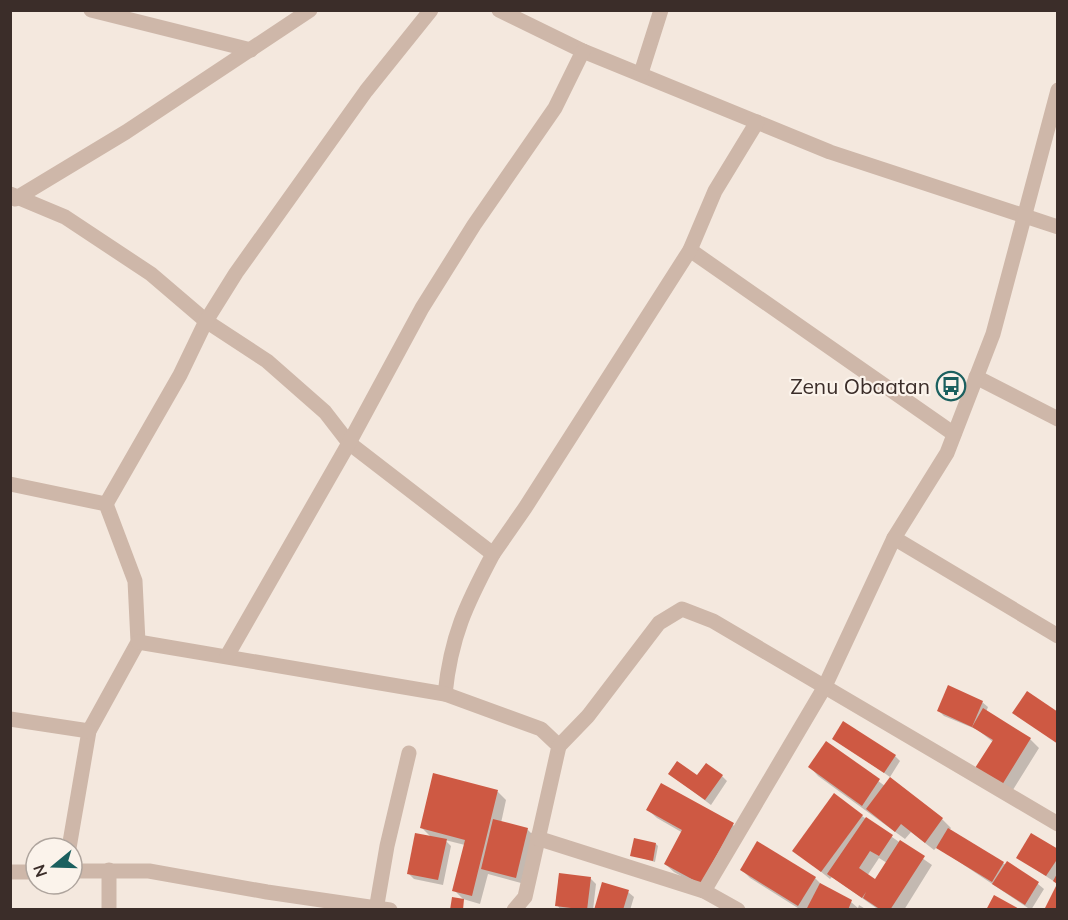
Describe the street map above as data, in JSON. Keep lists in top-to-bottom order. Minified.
{"places":{"bus stop":["Zenu Obaatan"]},"north":"left"}
